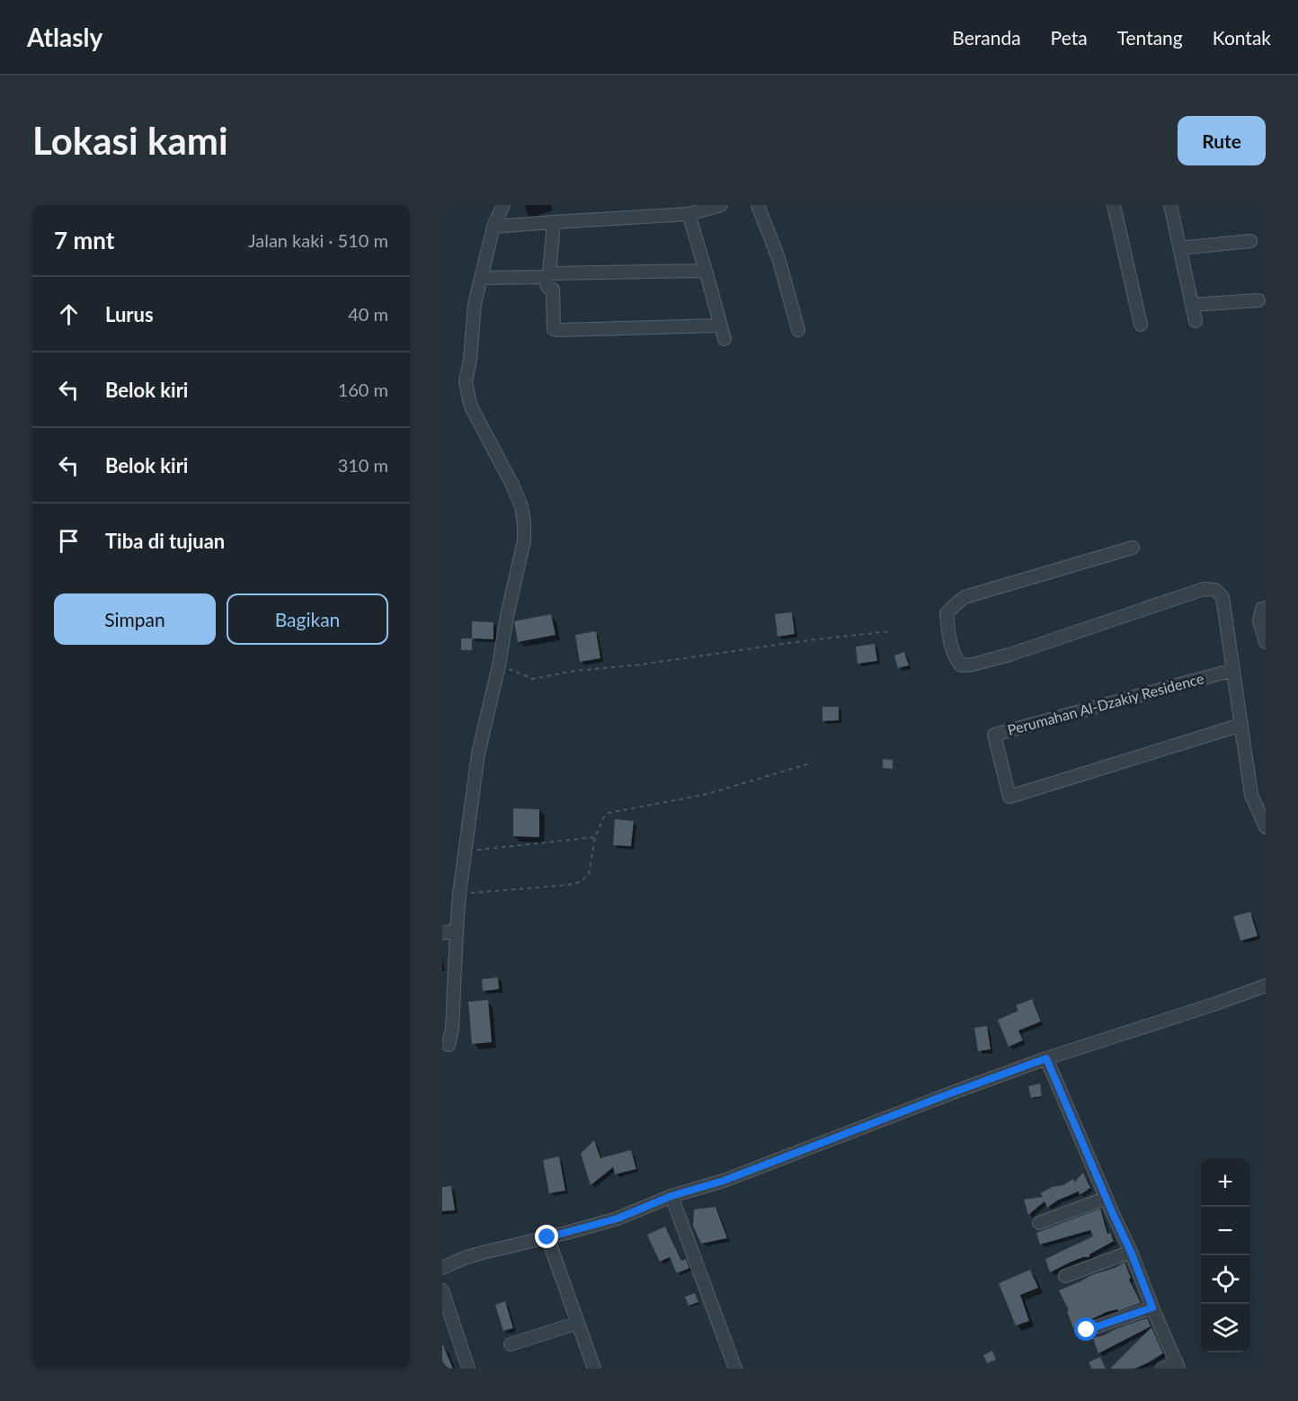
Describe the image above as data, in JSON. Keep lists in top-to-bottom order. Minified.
{"streets":{"street":["Perumahan Al-Dzakiy Residence"]},"page":{"header":"Atlasly","nav":["Beranda","Peta","Tentang","Kontak"],"buttons":["Rute",["Simpan","Bagikan"]],"title":"Lokasi kami","heading":["7 mnt","Jalan kaki · 510 m"],"list":[["Lurus","40 m"],["Belok kiri","160 m"],["Belok kiri","310 m"],"Tiba di tujuan"],"map_buttons":["+","−"]}}
